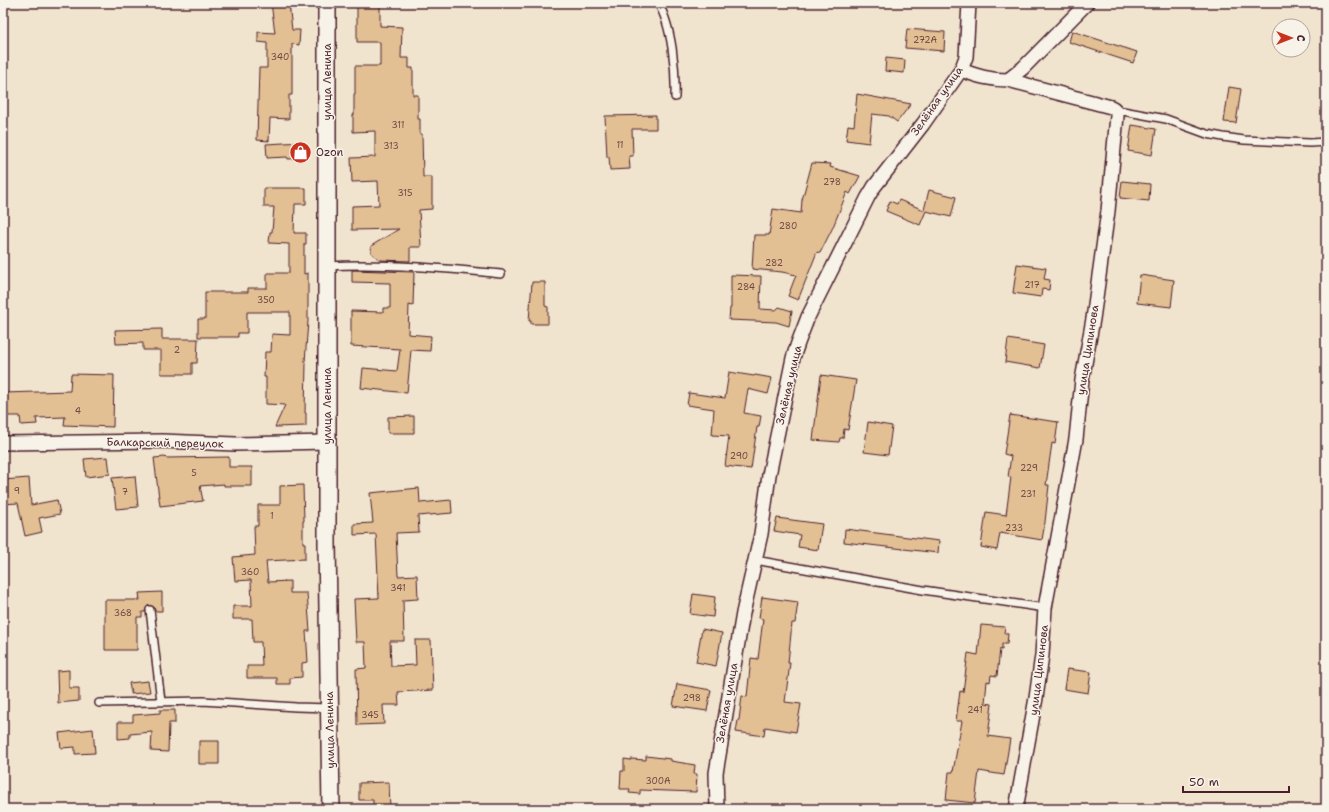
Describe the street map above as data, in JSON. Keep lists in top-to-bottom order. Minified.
{"streets":{"street":["улица Ленина","Зелёная улица","улица Ципинова","Балкарский переулок"]},"crossings":[["улица Ленина","Балкарский переулок"]],"places":{"shop":["Ozon"]},"house_numbers":["272А","340","311","11","313","278","315","280","282","217","284","350","2","4","290","229","5","9","7","231","1","233","360","341","368","298","241","345","300А"],"scale_bar":"50 m","north":"right"}
